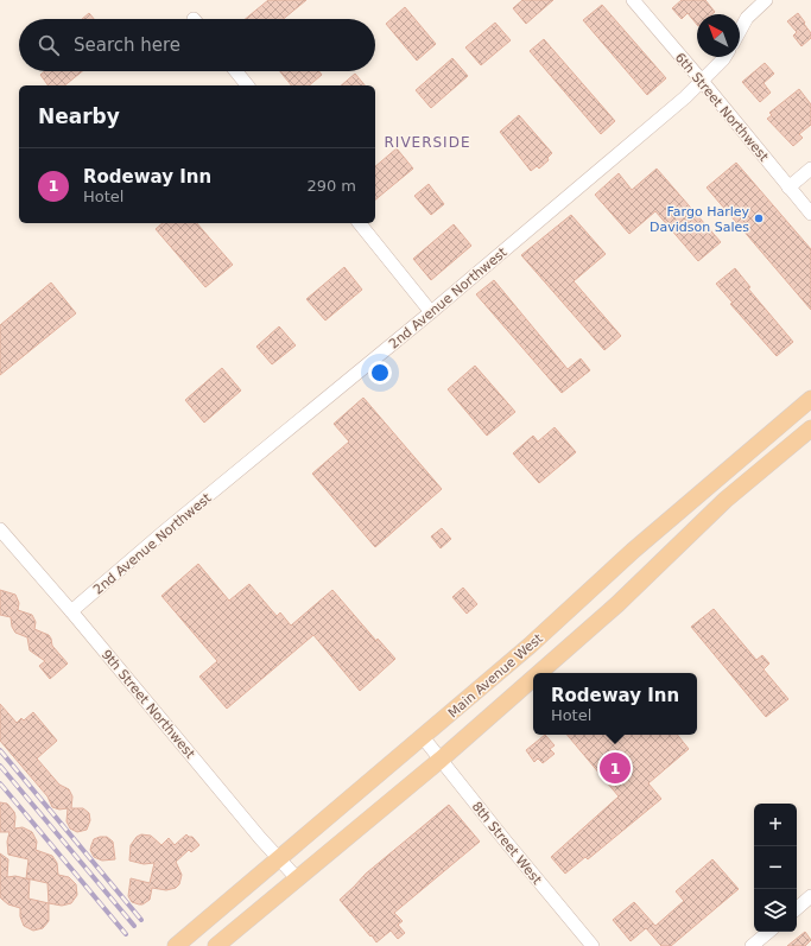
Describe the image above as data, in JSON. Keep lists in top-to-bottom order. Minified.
{"streets":{"main road":["Main Avenue West"],"street":["6th Street Northwest","2nd Avenue Northwest","9th Street Northwest","8th Street West"]},"crossings":[["6th Street Northwest","2nd Avenue Northwest"],["2nd Avenue Northwest","9th Street Northwest"],["Main Avenue West","9th Street Northwest"],["Main Avenue West","8th Street West"]],"districts":["RIVERSIDE"],"places":["Fargo Harley Davidson Sales"],"north":"top left","page":{"search":"Search here","heading":"Nearby","list":[{"mark":"1","name":"Rodeway Inn","note":"Hotel","value":"290 m"}],"popup":["Rodeway Inn","Hotel"],"pins":"1","map_buttons":["+","−"]}}
